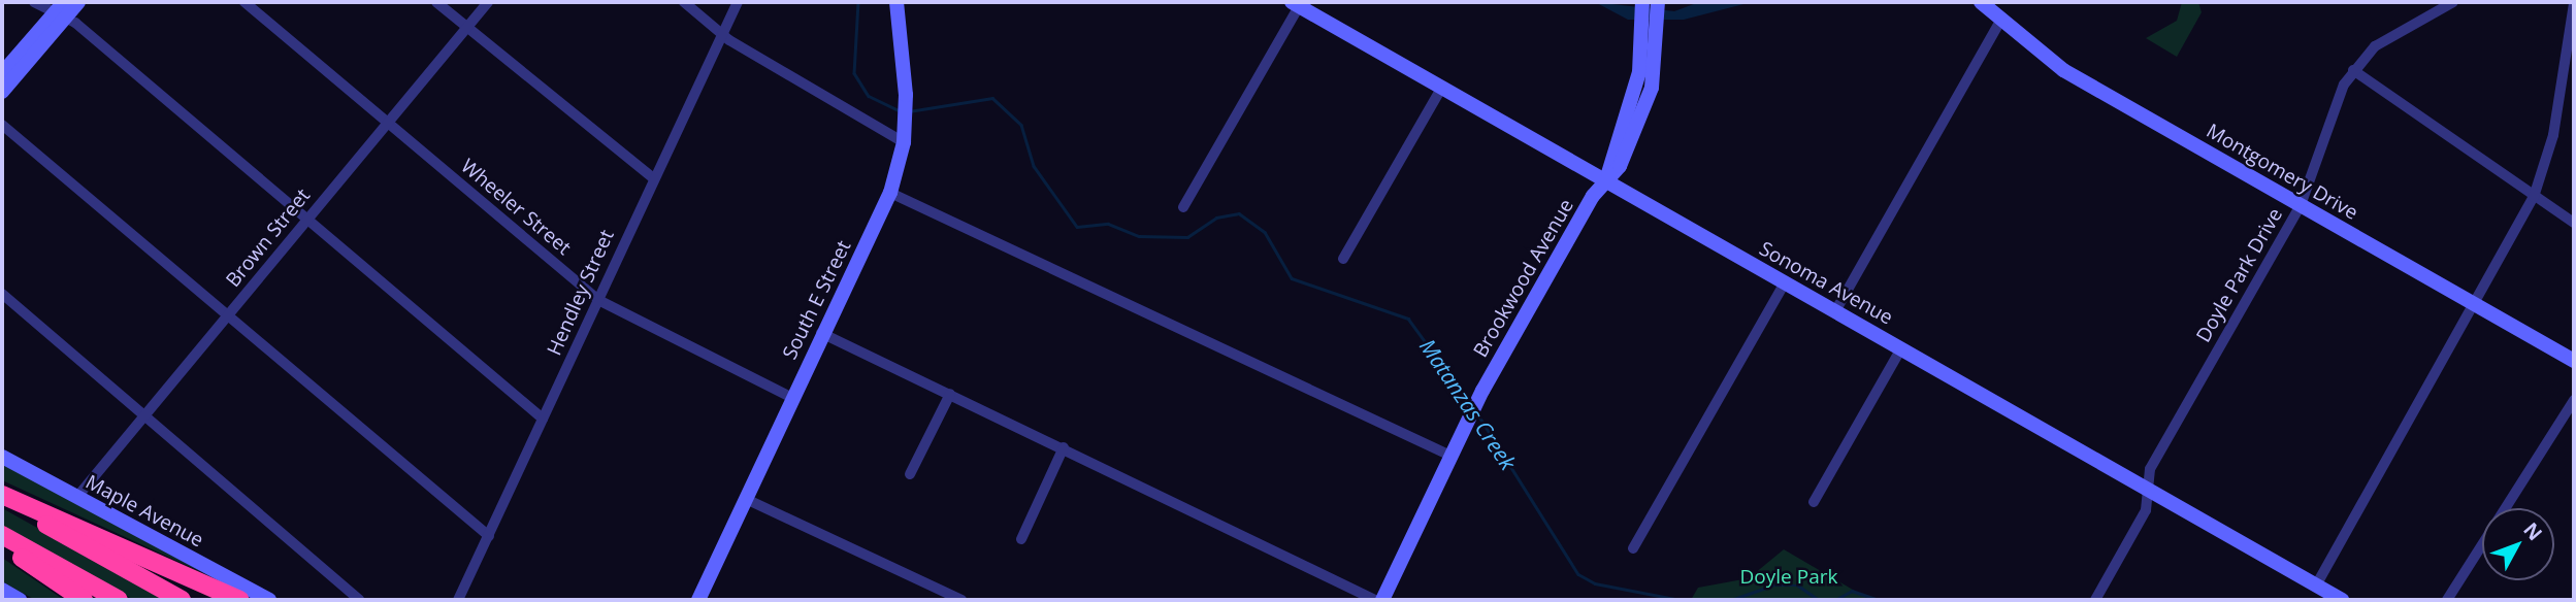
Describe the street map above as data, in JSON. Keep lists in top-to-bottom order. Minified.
{"streets":{"street":["Montgomery Drive","Wheeler Street","Brown Street","Doyle Park Drive","Brookwood Avenue","Sonoma Avenue","Hendley Street","South E Street","Maple Avenue"]},"crossings":[["Montgomery Drive","Doyle Park Drive"],["Wheeler Street","Brown Street"],["Wheeler Street","Hendley Street"],["Wheeler Street","South E Street"],["Brown Street","Maple Avenue"],["Doyle Park Drive","Sonoma Avenue"],["Brookwood Avenue","Sonoma Avenue"]],"water":["Matanzas Creek"],"parks":["Doyle Park"],"north":"top right"}
